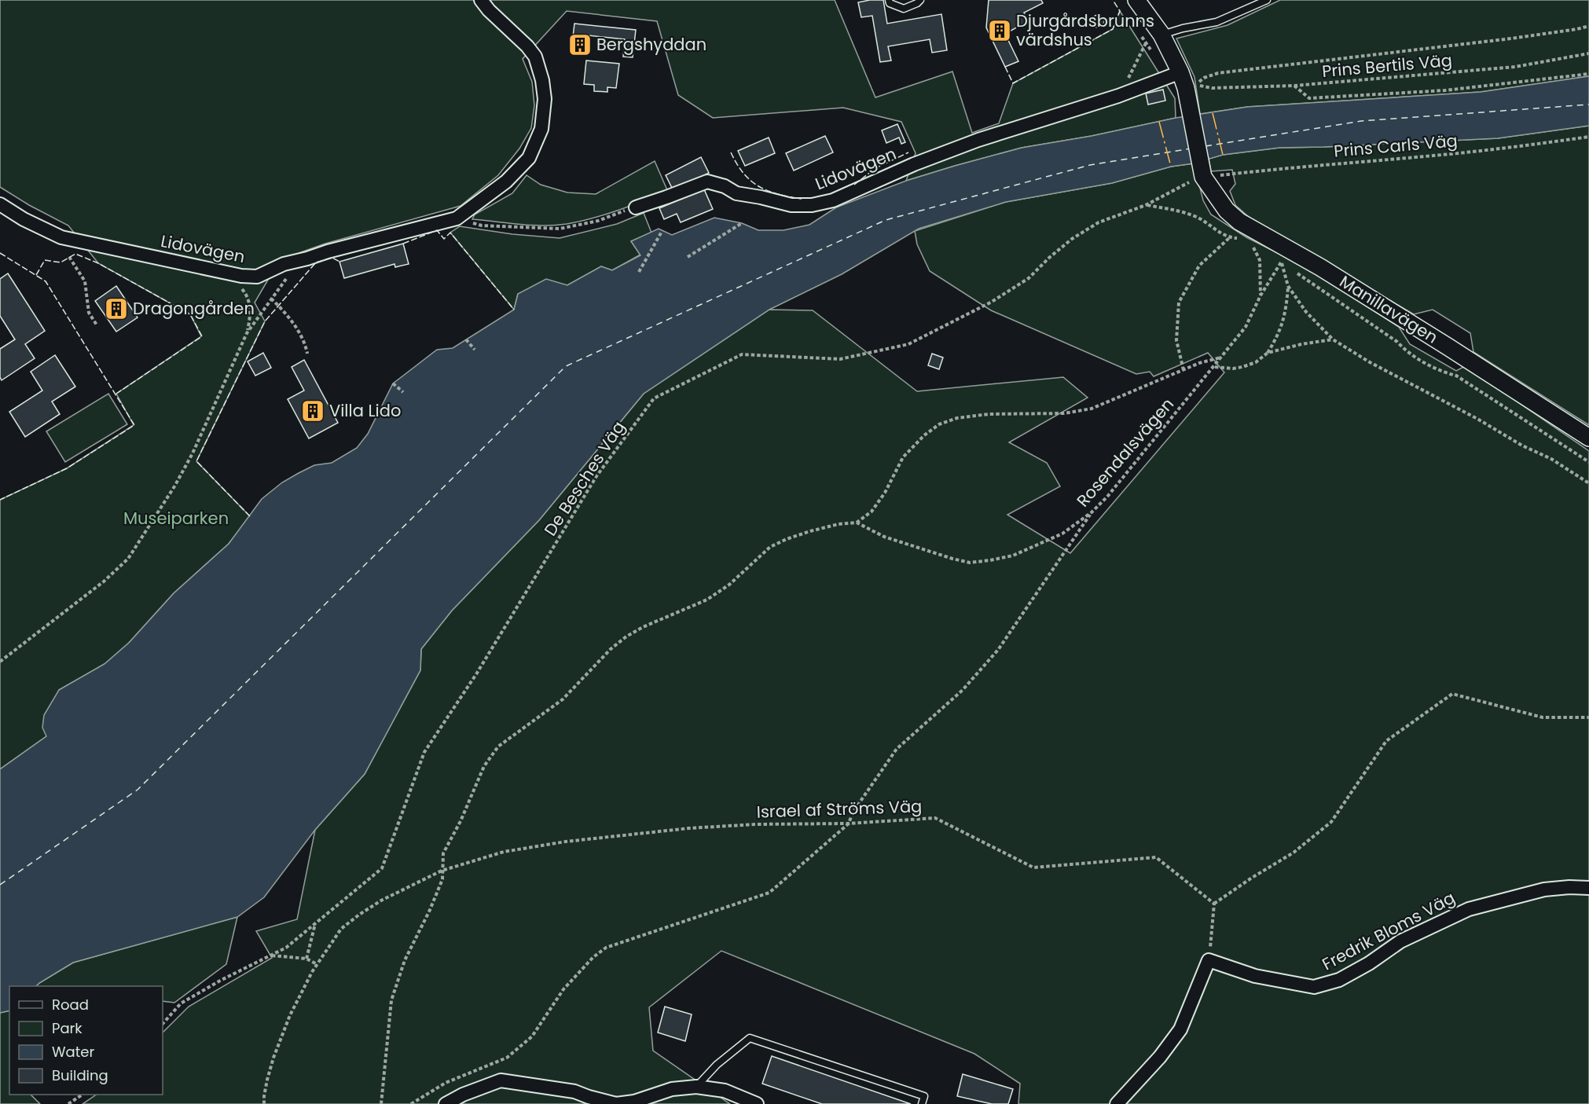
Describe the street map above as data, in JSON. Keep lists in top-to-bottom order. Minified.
{"streets":{"street":["Lidovägen","Manillavägen","Fredrik Bloms Väg"],"path":["Prins Bertils Väg","Prins Carls Väg","Rosendalsvägen","De Besches Väg","Israel af Ströms Väg"]},"crossings":[["Prins Carls Väg","Manillavägen"],["Prins Carls Väg","De Besches Väg"],["Manillavägen","De Besches Väg"]],"parks":["Museiparken"],"places":{"building":["Djurgårdsbrunns värdshus","Bergshyddan","Dragongården","Villa Lido"]},"legend":["Road","Park","Water","Building"]}
